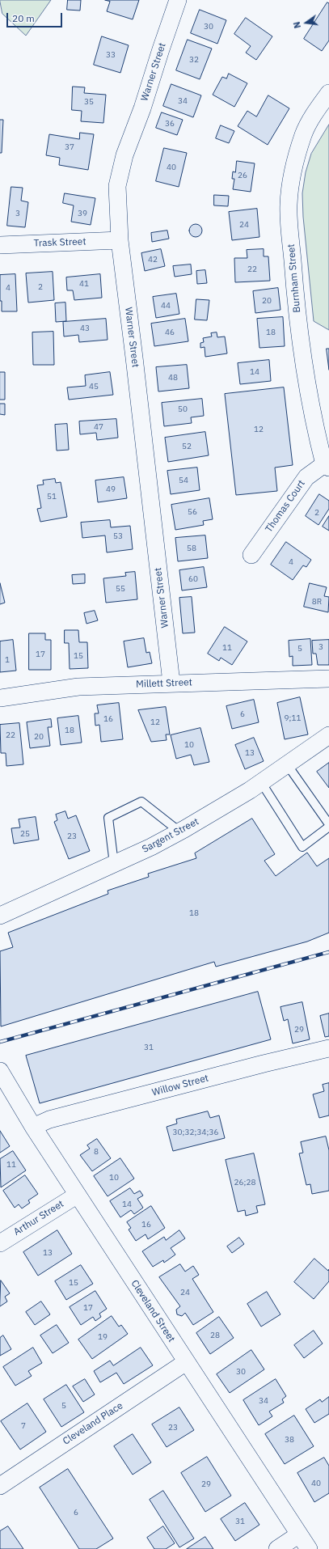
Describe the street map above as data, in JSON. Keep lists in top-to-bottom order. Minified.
{"streets":{"street":["Warner Street","Trask Street","Burnham Street","Thomas Court","Millett Street","Sargent Street","Willow Street","Arthur Street","Cleveland Street","Cleveland Place"]},"crossings":[["Warner Street","Trask Street"],["Warner Street","Millett Street"],["Burnham Street","Thomas Court"],["Willow Street","Cleveland Street"],["Arthur Street","Cleveland Street"],["Cleveland Street","Cleveland Place"]],"house_numbers":["30","33","32","34","35","36","37","40","26","3","39","24","42","22","41","2","4","20","44","43","46","18","14","48","45","50","47","12","52","54","49","51","56","2","53","58","4","60","55","8R","3","11","5","17","15","1","6","9;11","16","12","18","22","20","10","13","25","23","18","29","31","30;32;34;36","8","11","10","26;28","14","16","13","15","24","17","28","19","30","34","5","7","23","38","40","29","6","31"],"scale_bar":"20 m","north":"left"}
